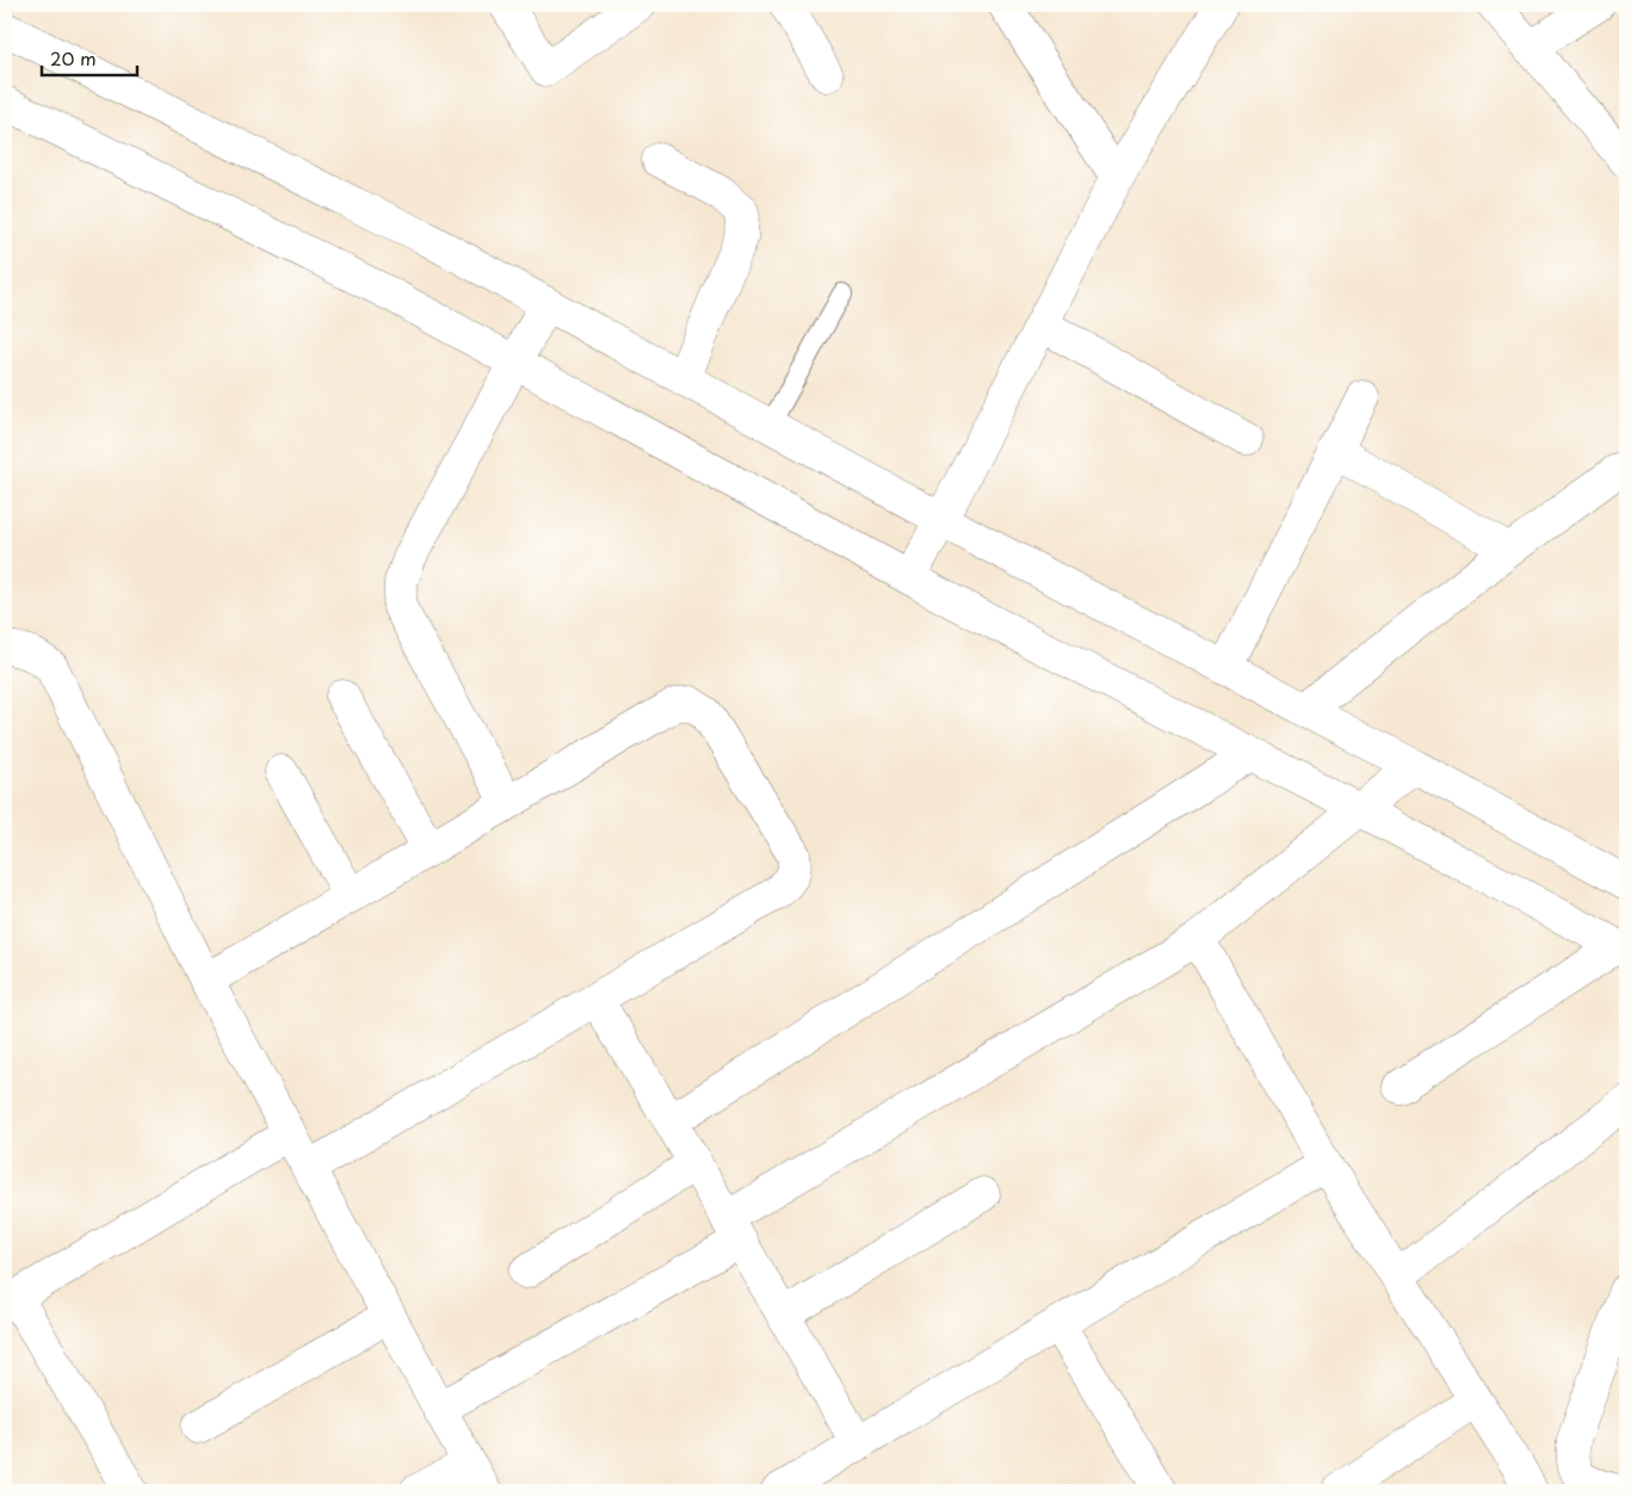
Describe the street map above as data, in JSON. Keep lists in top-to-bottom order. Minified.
{"scale_bar":"20 m"}
